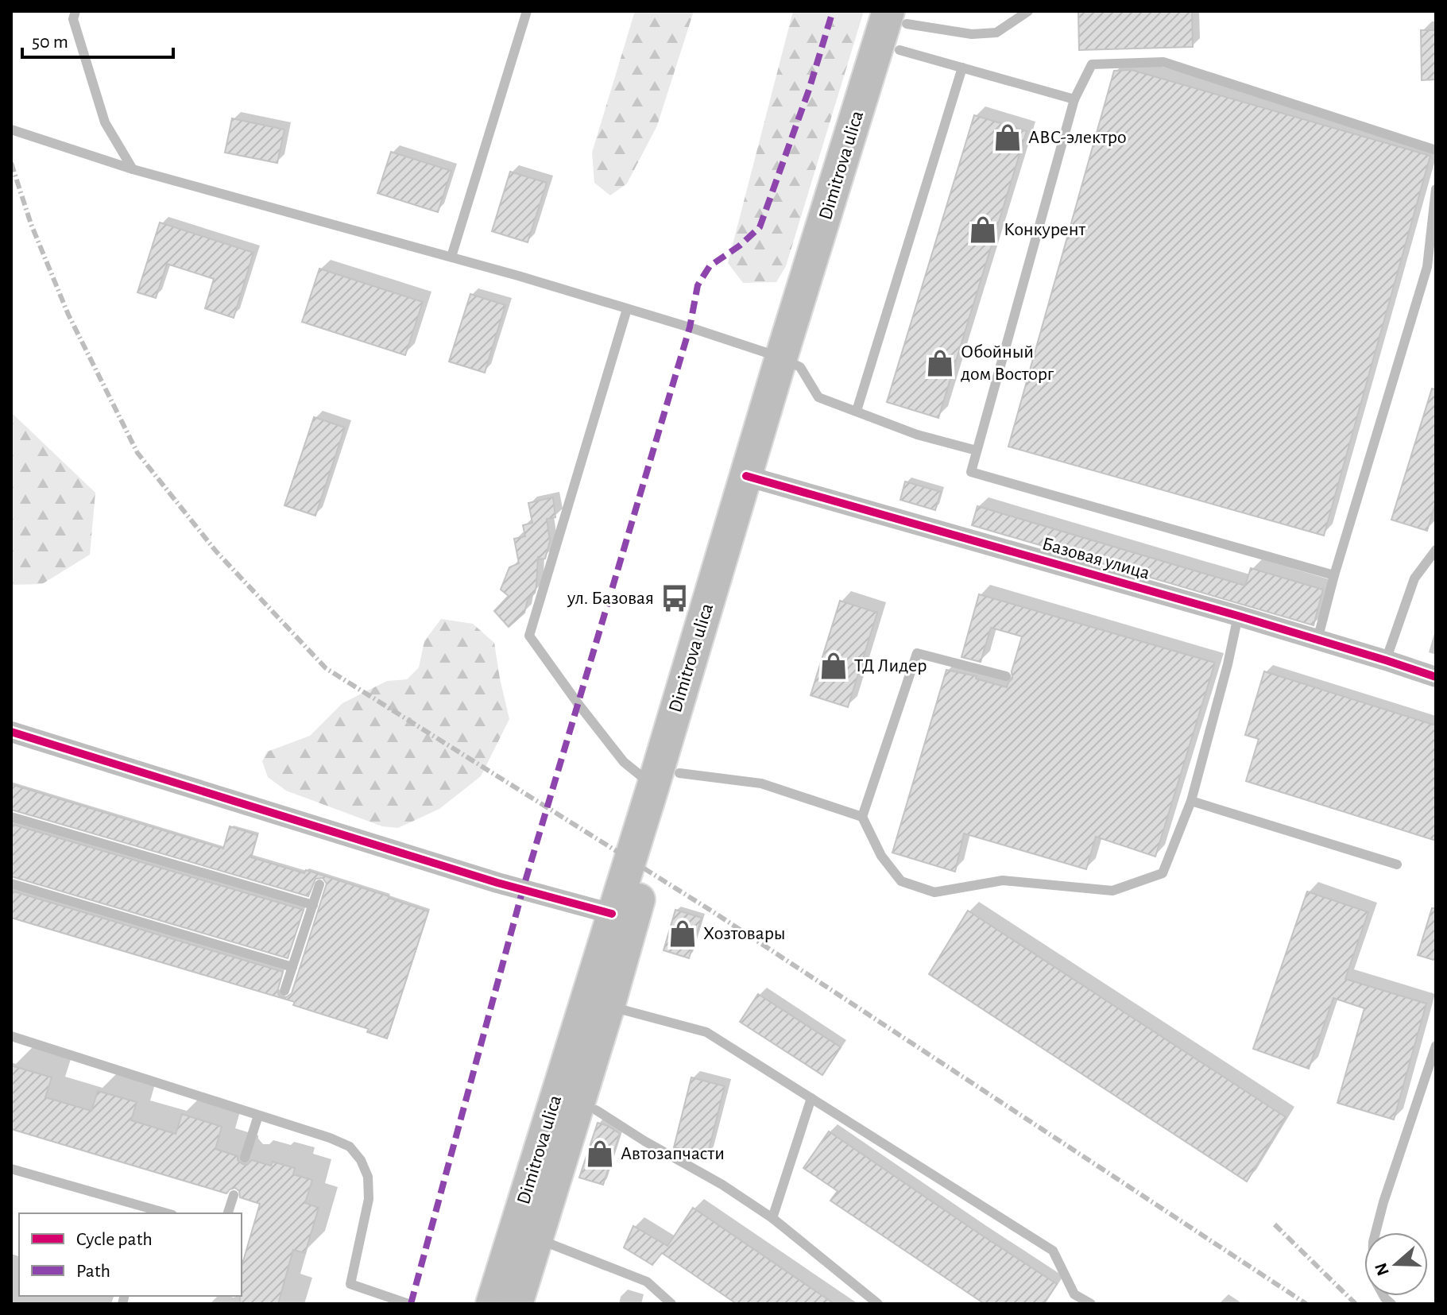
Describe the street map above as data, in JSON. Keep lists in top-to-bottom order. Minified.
{"streets":{"main road":["Dimitrova ulica"],"street":["Базовая улица"]},"crossings":[["Dimitrova ulica","Базовая улица"]],"places":{"shop":["АВС-электро","Конкурент","Обойный дом Восторг","ТД Лидер","Хозтовары","Автозапчасти"],"bus stop":["ул. Базовая"]},"legend":["Cycle path","Path"],"scale_bar":"50 m","north":"left"}
